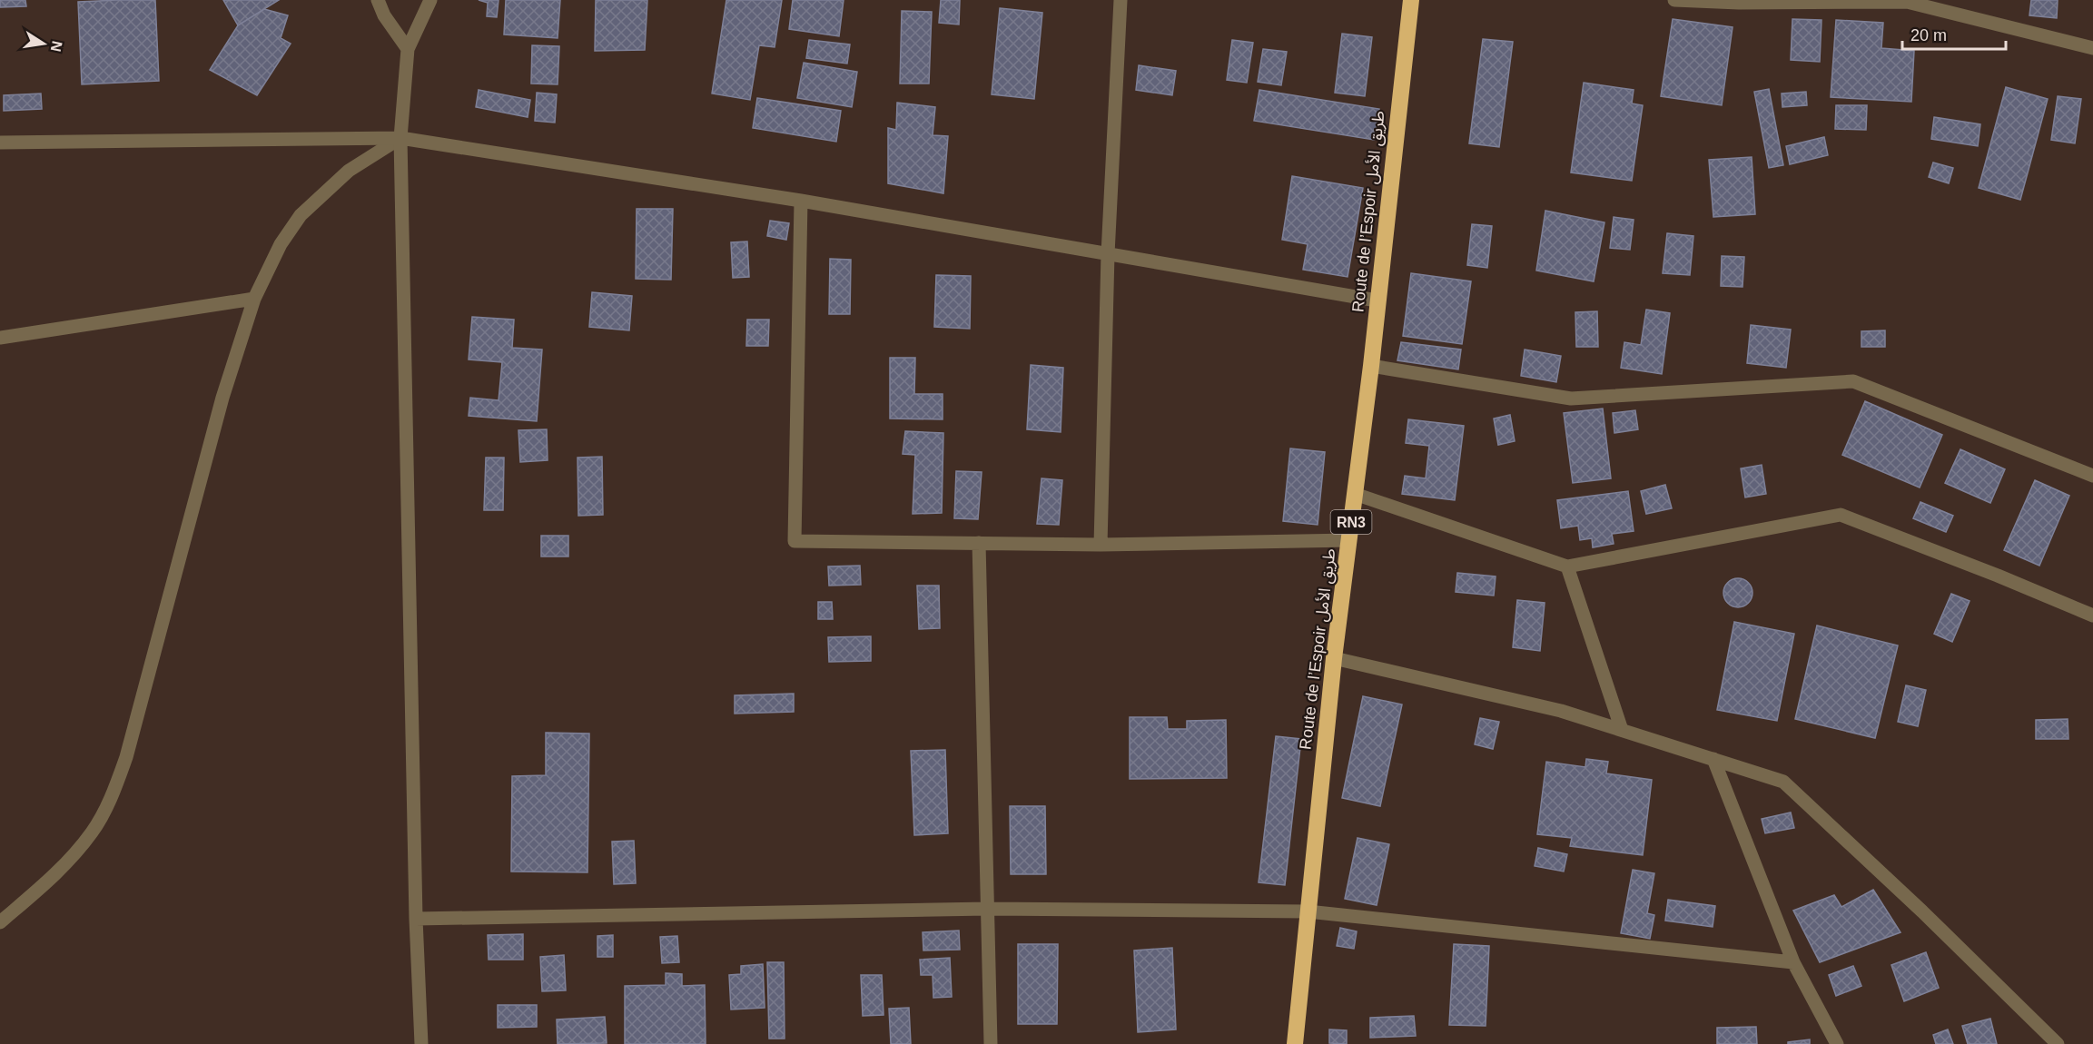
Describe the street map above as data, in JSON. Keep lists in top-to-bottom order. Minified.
{"streets":{"highway":["Route de l’Espoir طريق الأمل","RN3"]},"scale_bar":"20 m","north":"right"}
